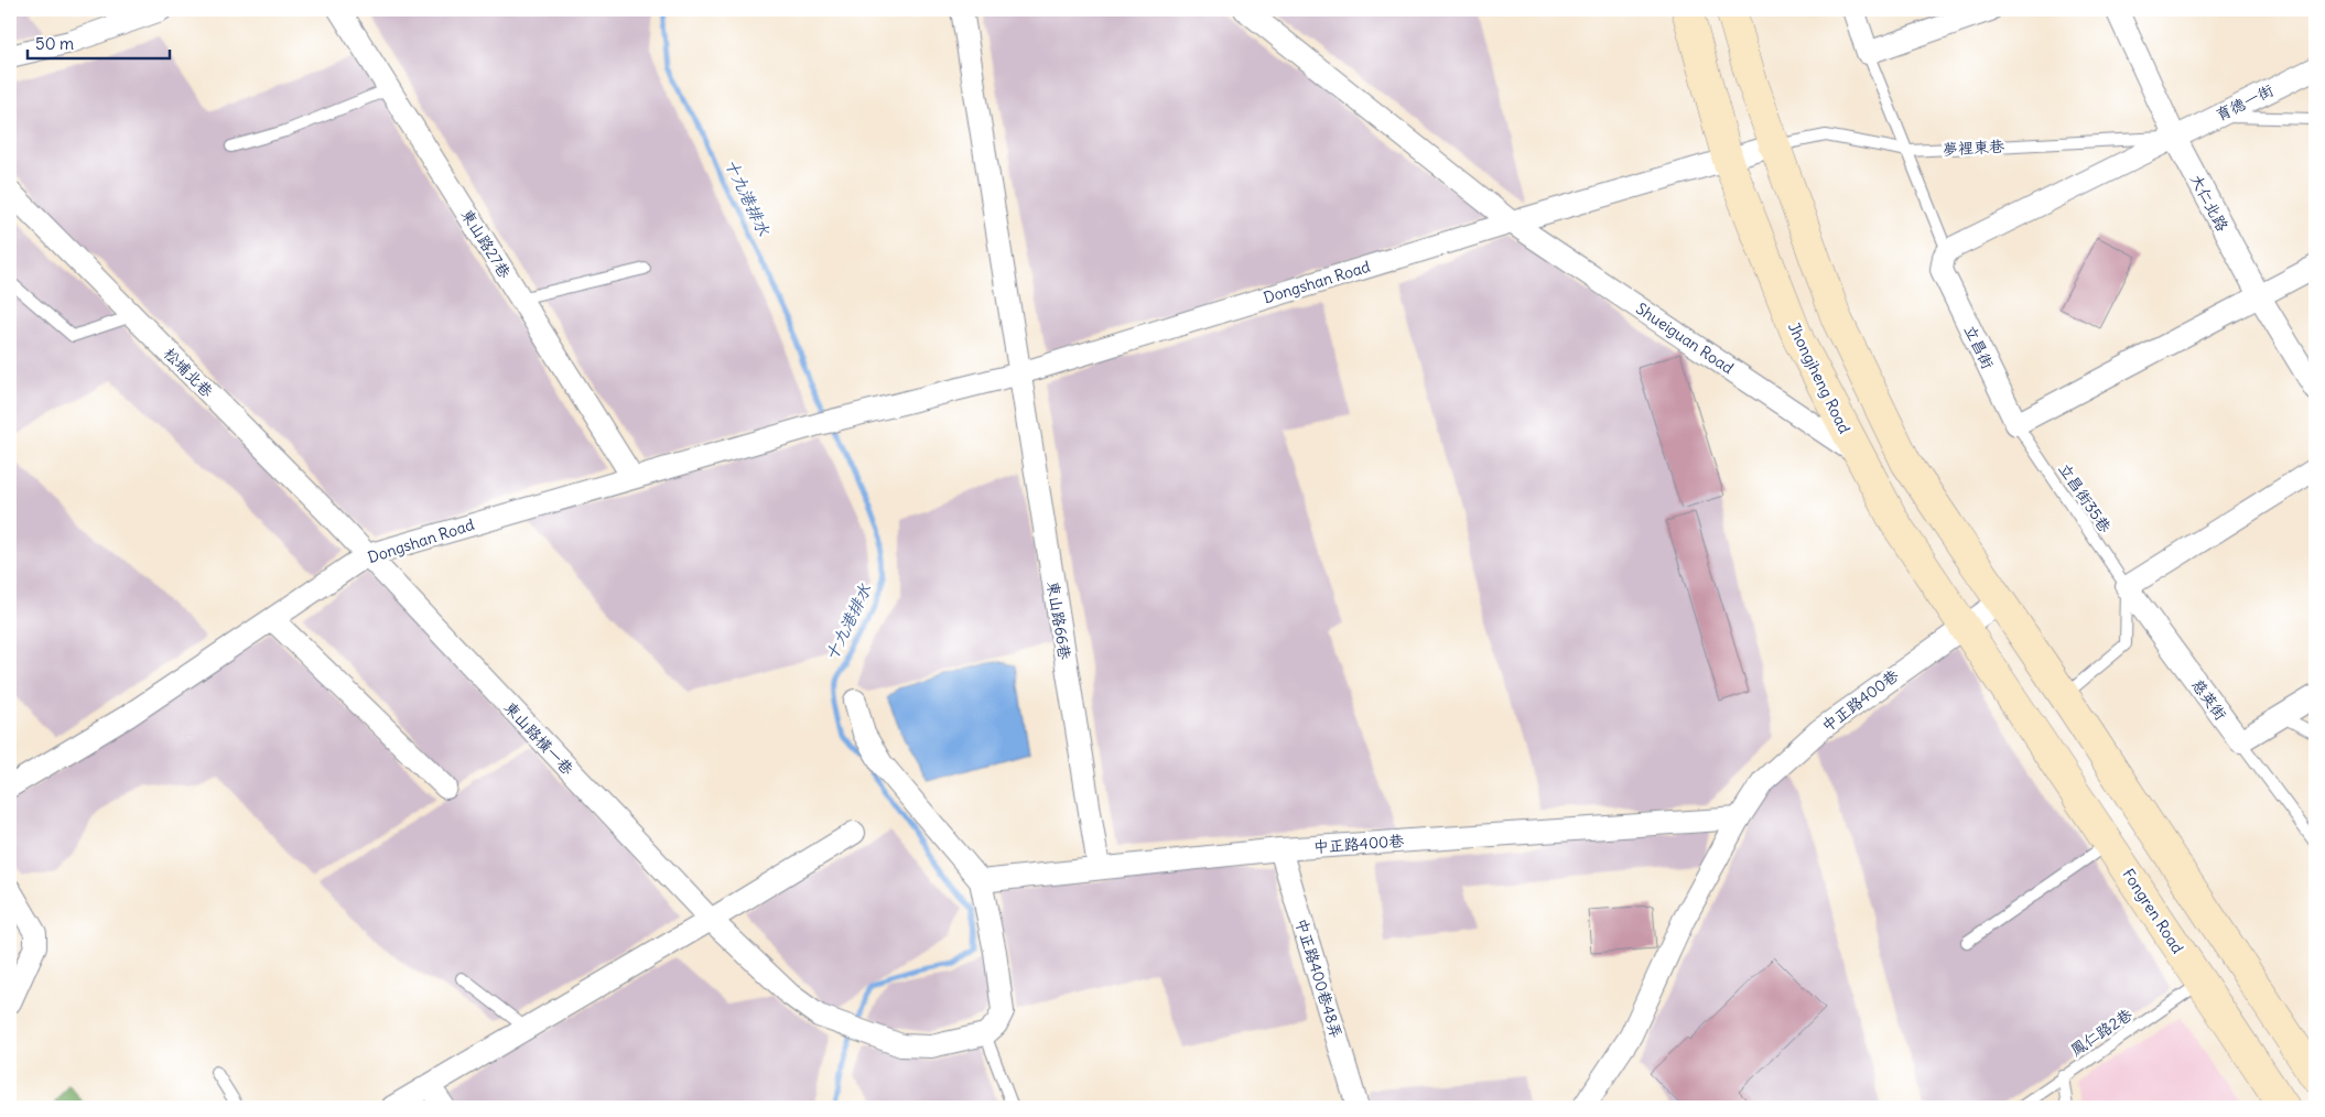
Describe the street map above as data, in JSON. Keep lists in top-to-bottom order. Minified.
{"streets":{"main road":["Jhongjheng Road","Fongren Road"],"street":["育德一街","大仁北路","東山路27巷","Dongshan Road","Shueiguan Road","立昌街","松埔北巷","東山路66巷","慈英街","中正路400巷","東山路橫一巷","中正路400巷48弄"],"lane":["夢裡東巷","立昌街35巷","鳳仁路2巷"]},"crossings":[["育德一街","夢裡東巷"],["育德一街","大仁北路"],["夢裡東巷","大仁北路"],["夢裡東巷","Dongshan Road"],["東山路27巷","Dongshan Road"],["Dongshan Road","Shueiguan Road"],["Dongshan Road","松埔北巷"],["Dongshan Road","Jhongjheng Road"],["Dongshan Road","東山路66巷"],["Dongshan Road","東山路橫一巷"],["Shueiguan Road","Jhongjheng Road"],["立昌街","立昌街35巷"],["松埔北巷","東山路橫一巷"],["Jhongjheng Road","中正路400巷"],["Jhongjheng Road","Fongren Road"],["立昌街35巷","慈英街"],["東山路66巷","中正路400巷"],["中正路400巷","中正路400巷48弄"],["Fongren Road","鳳仁路2巷"]],"water":["十九港排水"],"scale_bar":"50 m"}
